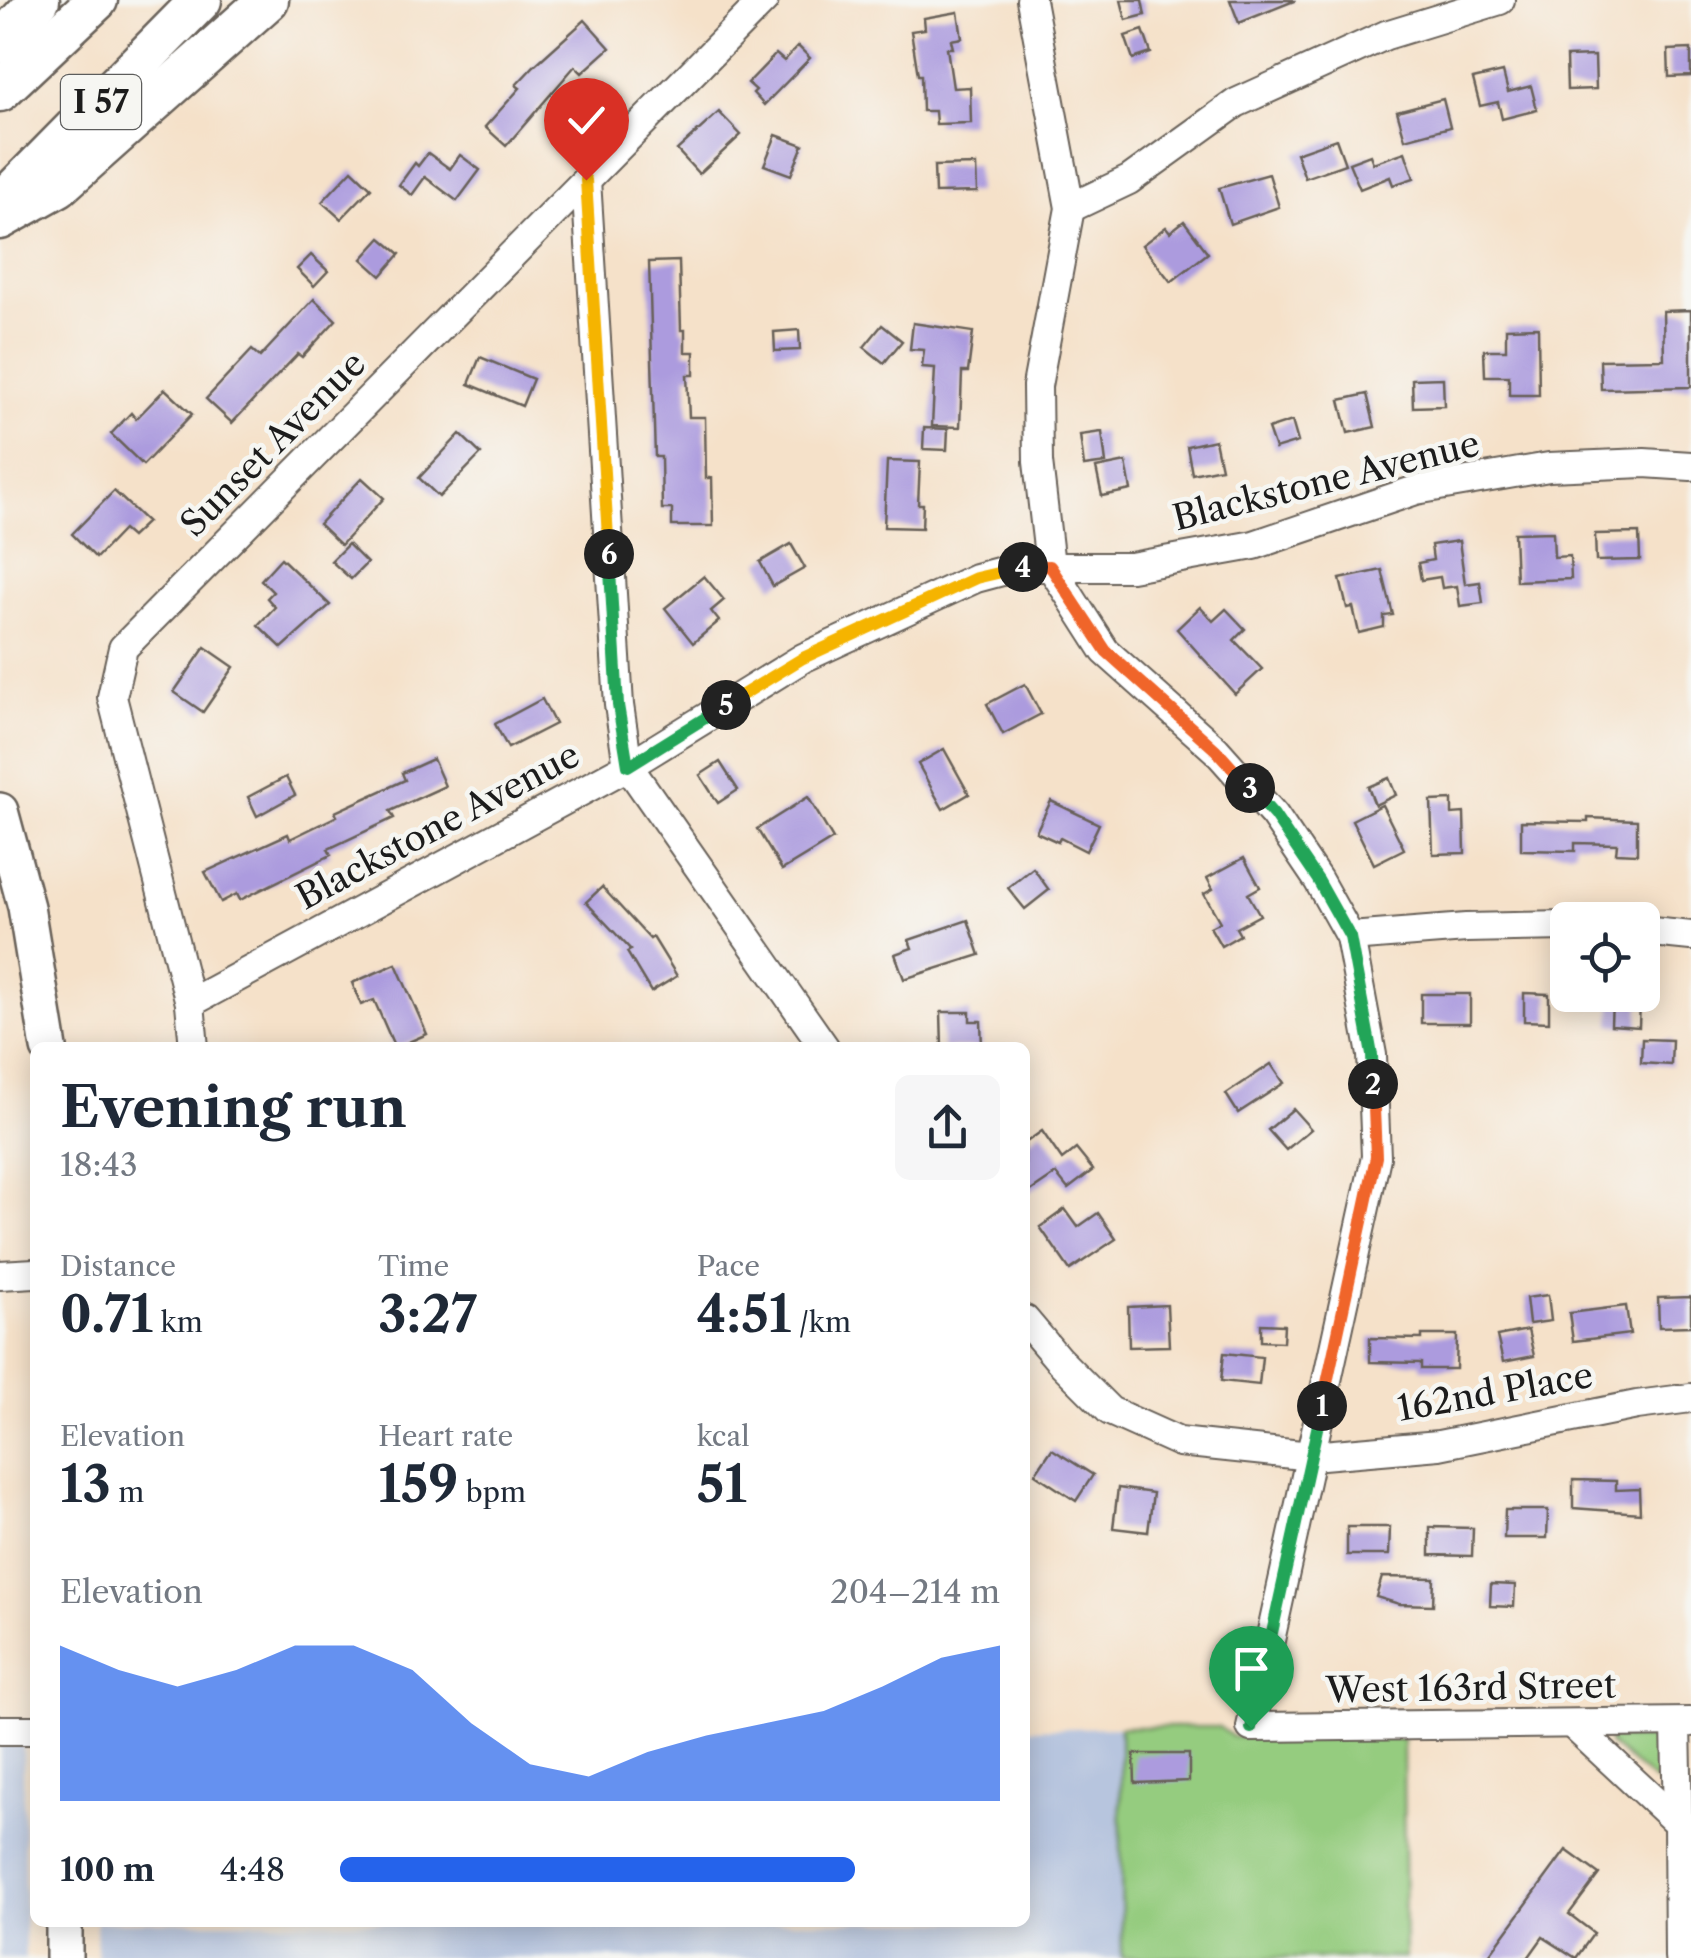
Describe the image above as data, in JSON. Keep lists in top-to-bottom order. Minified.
{"streets":{"highway":["I 57"],"street":["Sunset Avenue","Blackstone Avenue","162nd Place","West 163rd Street"]},"crossings":[["Sunset Avenue","Blackstone Avenue"],["162nd Place","West 163rd Street"]],"page":{"pins":["6","4","5","3","2","1"],"heading":["Evening run","18:43"],"stats":[["Distance","0.71 km"],["Time","3:27"],["Pace","4:51 /km"],["Elevation","13 m"],["Heart rate","159 bpm"],["kcal","51"]],"chart":["Elevation","204–214 m"],"list":[{"name":"100 m","note":"4:48"}]}}
